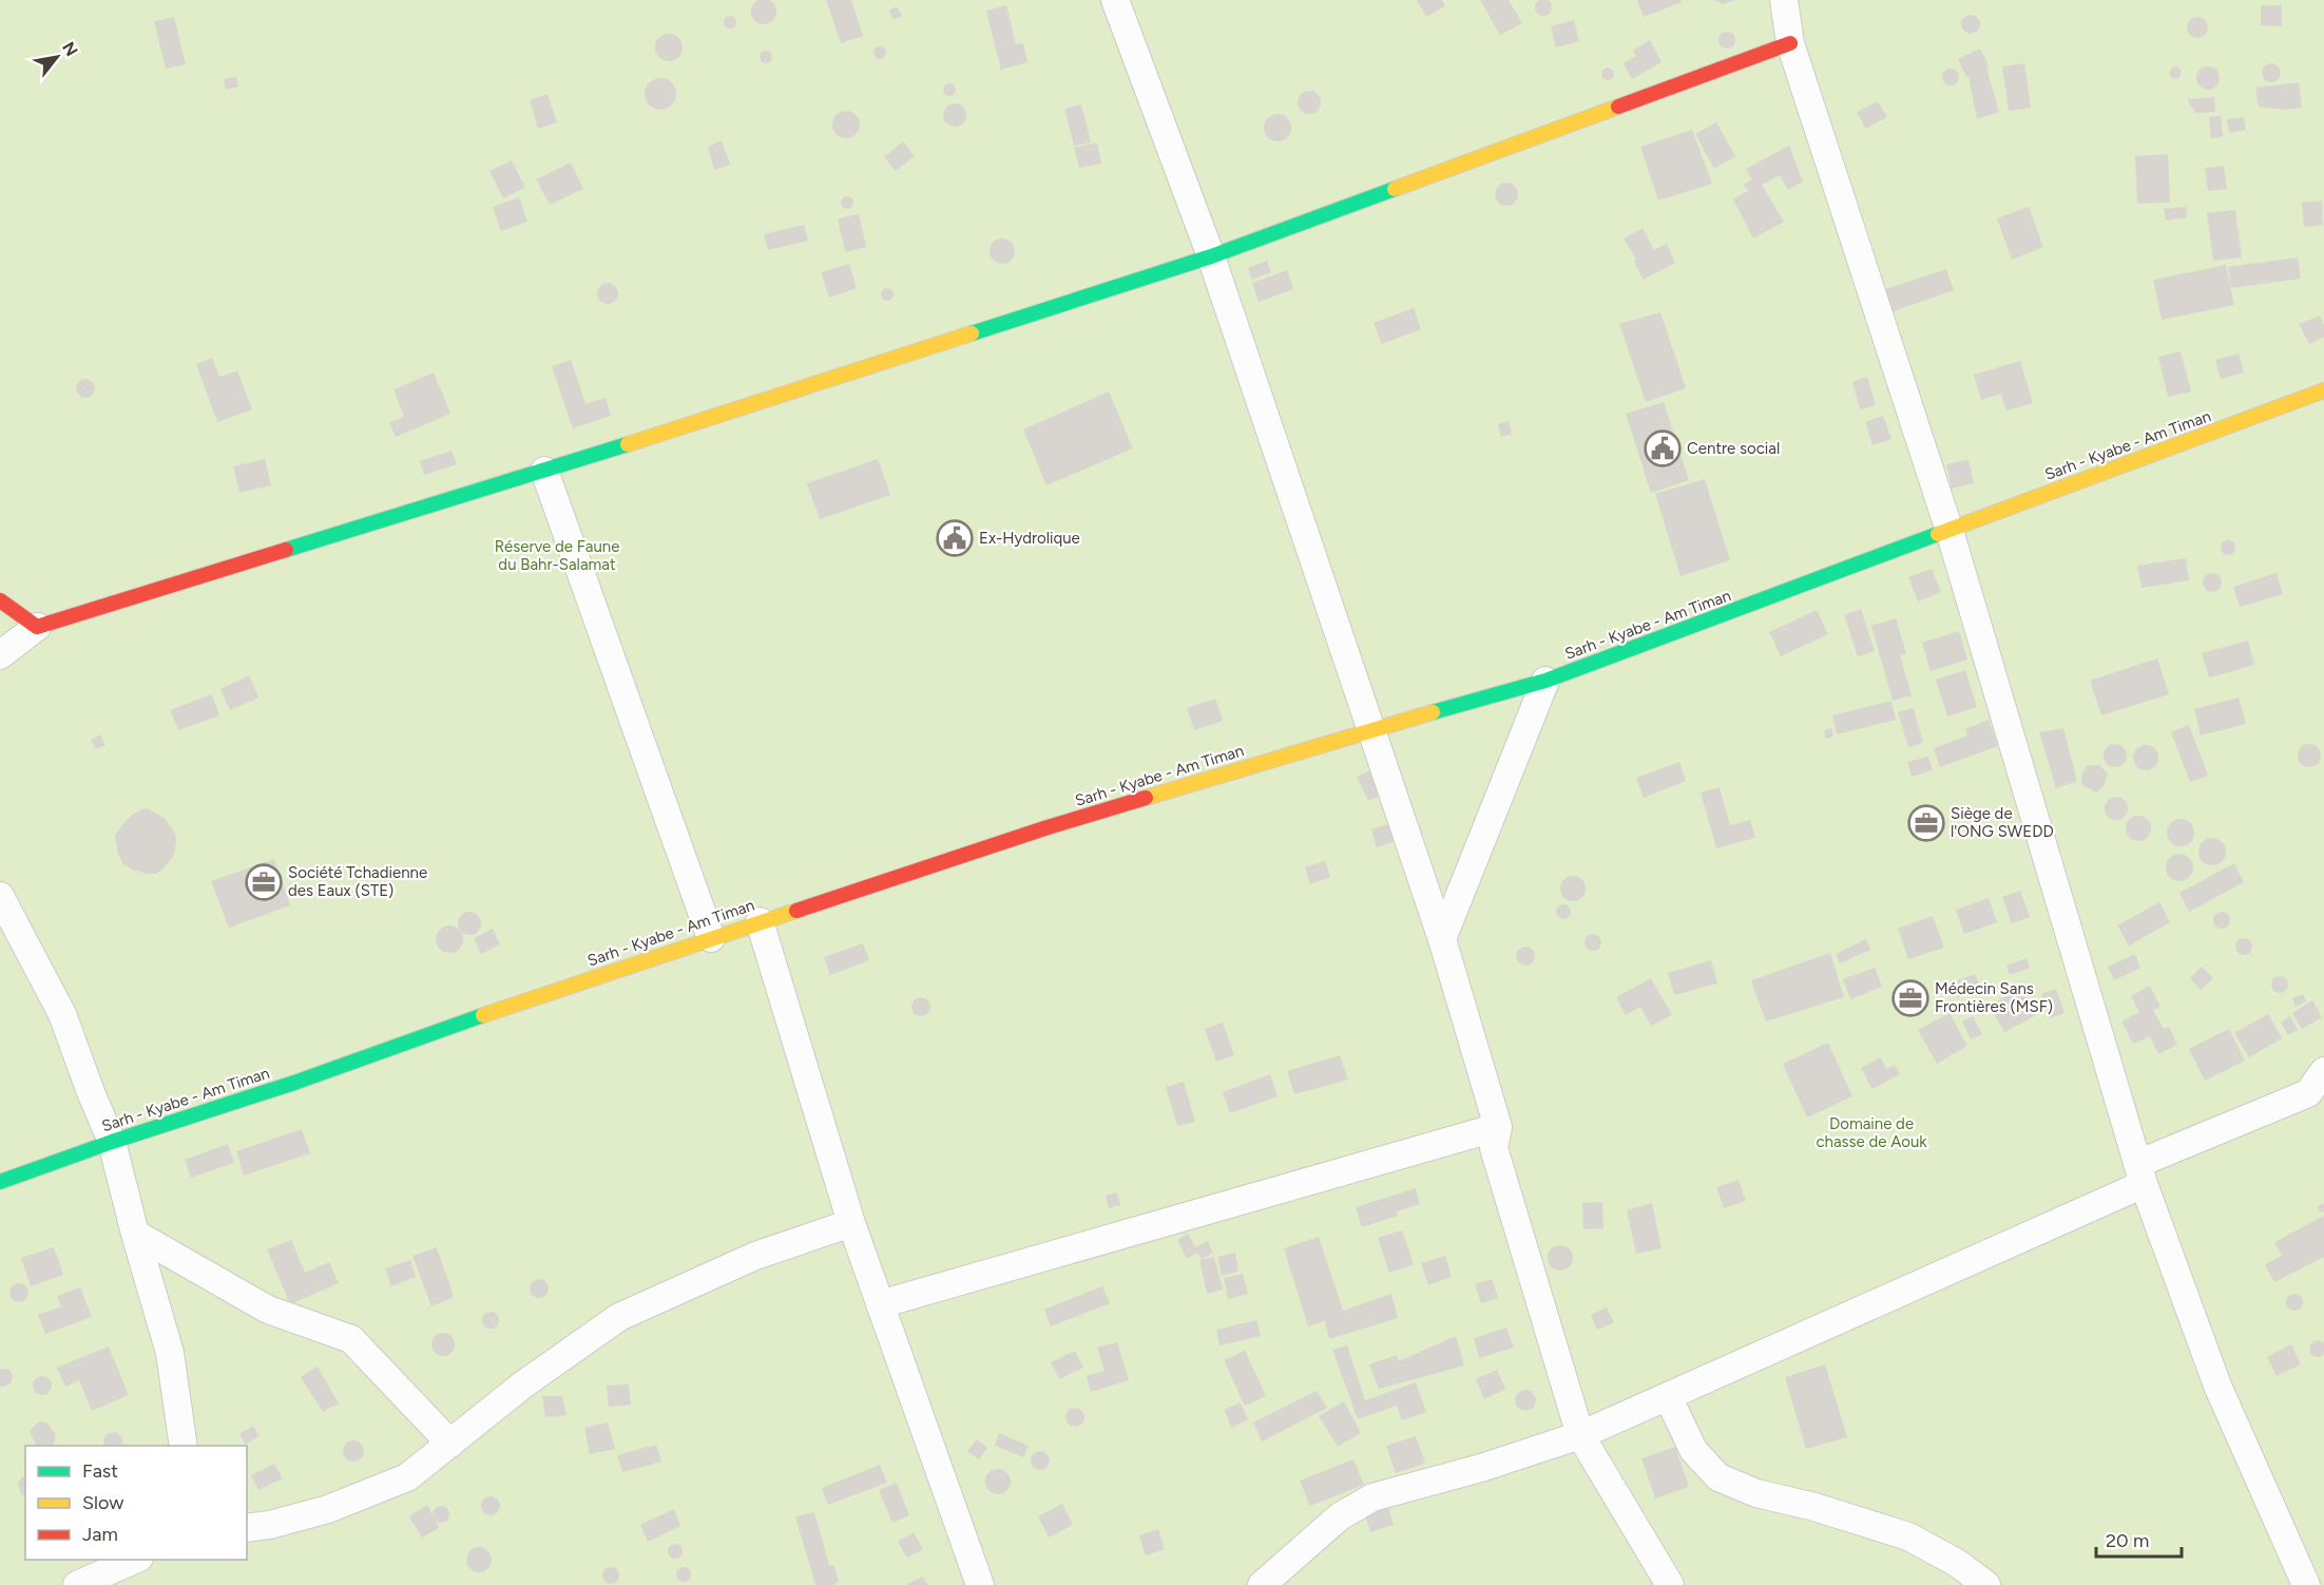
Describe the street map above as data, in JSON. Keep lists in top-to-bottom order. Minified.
{"streets":{"main road":["Sarh - Kyabe - Am Timan"]},"parks":["Réserve de Faune du Bahr-Salamat","Domaine de chasse de Aouk"],"places":{"public building":["Centre social","Ex-Hydrolique"],"office":["Siège de l'ONG SWEDD","Société Tchadienne des Eaux (STE)","Médecin Sans Frontières (MSF)"]},"legend":["Fast","Slow","Jam"],"scale_bar":"20 m","north":"top right"}
